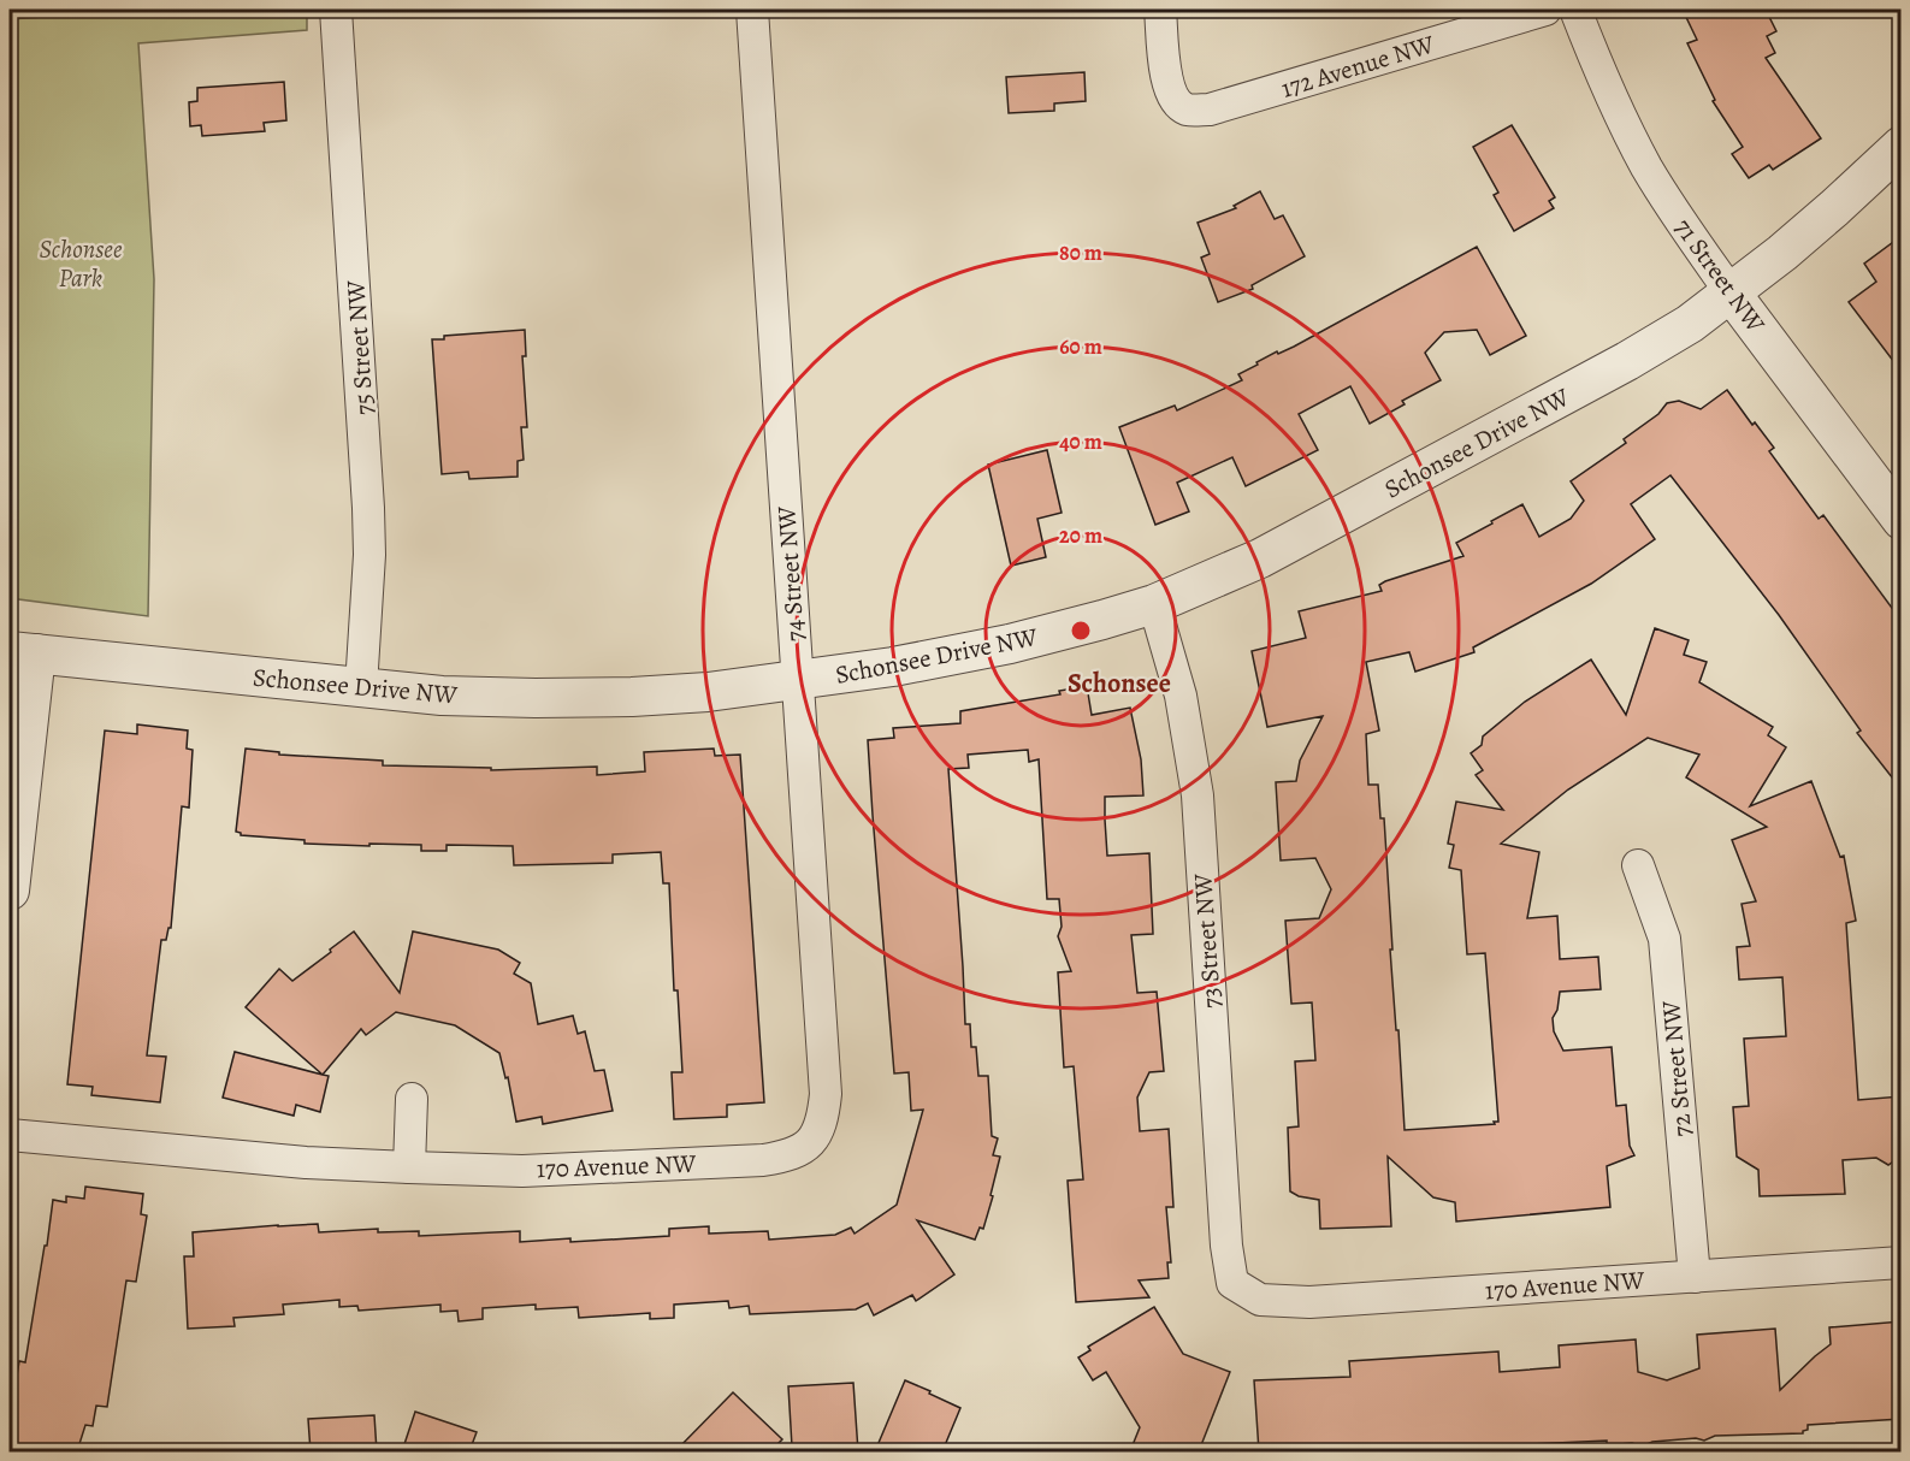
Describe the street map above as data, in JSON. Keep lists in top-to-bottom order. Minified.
{"streets":{"street":["172 Avenue NW","71 Street NW","75 Street NW","Schonsee Drive NW","74 Street NW","73 Street NW","72 Street NW","170 Avenue NW"]},"crossings":[["71 Street NW","Schonsee Drive NW"],["75 Street NW","Schonsee Drive NW"],["Schonsee Drive NW","74 Street NW"],["Schonsee Drive NW","73 Street NW"],["74 Street NW","170 Avenue NW"],["73 Street NW","170 Avenue NW"],["72 Street NW","170 Avenue NW"]],"districts":["Schonsee"],"parks":["Schonsee Park"],"rings":["80 m","60 m","40 m","20 m"]}
